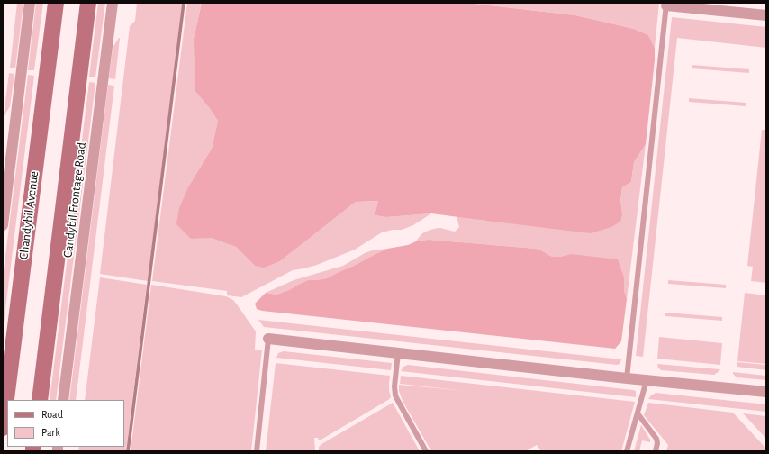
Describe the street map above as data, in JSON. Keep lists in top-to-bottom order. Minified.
{"streets":{"main road":["Chandybil Avenue"],"street":["Candybil Frontage Road"]},"legend":["Road","Park"]}
